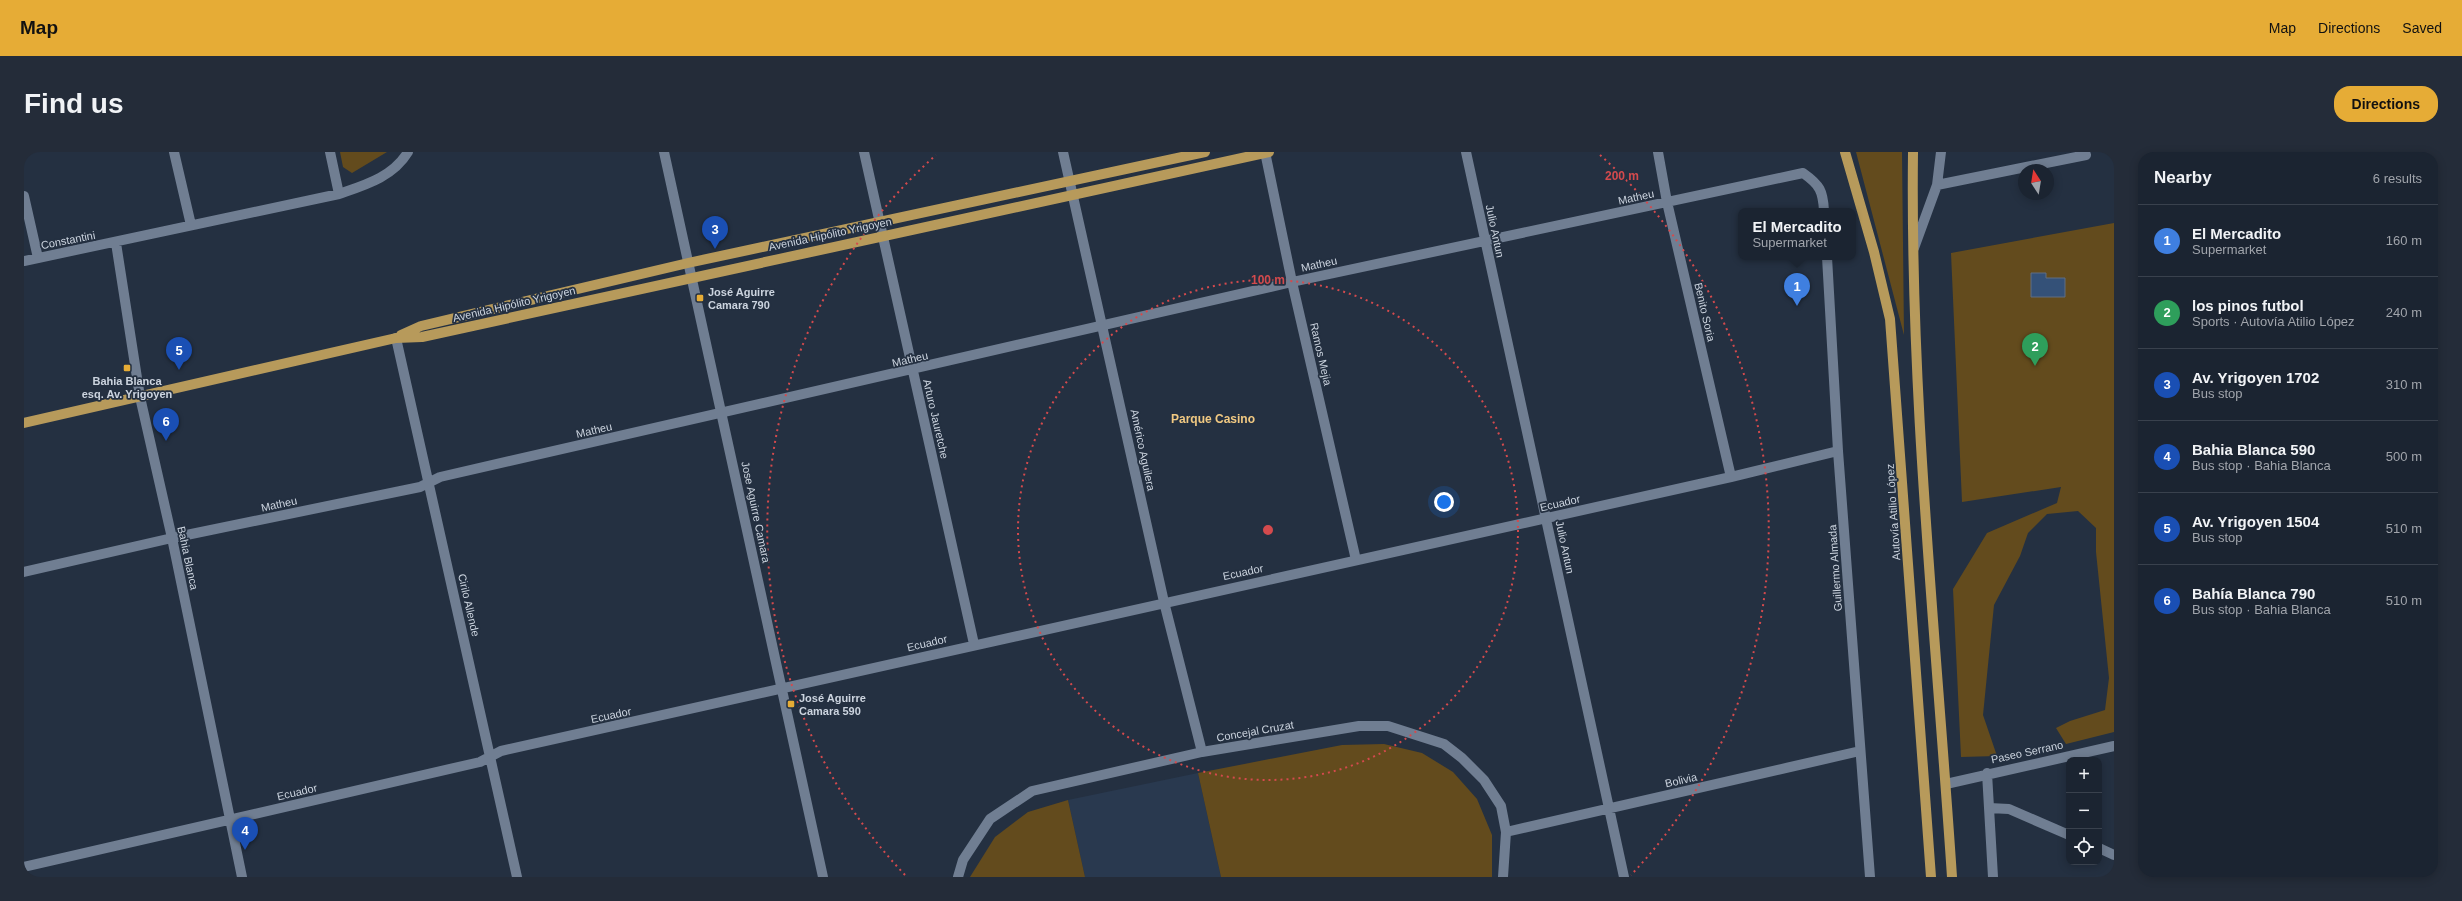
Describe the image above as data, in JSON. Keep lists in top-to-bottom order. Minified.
{"streets":{"main road":["Avenida Hipólito Yrigoyen","Autovía Atilio López"],"street":["Matheu","Julio Antun","Constantini","Benito Soria","Ramos Mejia","Arturo Jauretche","Américo Aguilera","Ecuador","Jose Aguirre Camara","Bahia Blanca","Guillermo Almada","Cirilo Allende","Concejal Cruzat","Paseo Serrano","Bolivia"]},"crossings":[["Matheu","Julio Antun"],["Matheu","Benito Soria"],["Matheu","Ramos Mejia"],["Matheu","Arturo Jauretche"],["Matheu","Américo Aguilera"],["Matheu","Jose Aguirre Camara"],["Matheu","Bahia Blanca"],["Matheu","Cirilo Allende"],["Julio Antun","Ecuador"],["Julio Antun","Bolivia"],["Avenida Hipólito Yrigoyen","Ramos Mejia"],["Avenida Hipólito Yrigoyen","Arturo Jauretche"],["Avenida Hipólito Yrigoyen","Américo Aguilera"],["Avenida Hipólito Yrigoyen","Jose Aguirre Camara"],["Avenida Hipólito Yrigoyen","Bahia Blanca"],["Avenida Hipólito Yrigoyen","Cirilo Allende"],["Constantini","Bahia Blanca"],["Benito Soria","Ecuador"],["Ramos Mejia","Ecuador"],["Arturo Jauretche","Ecuador"],["Américo Aguilera","Ecuador"],["Américo Aguilera","Concejal Cruzat"],["Ecuador","Jose Aguirre Camara"],["Ecuador","Bahia Blanca"],["Ecuador","Guillermo Almada"],["Ecuador","Cirilo Allende"],["Guillermo Almada","Bolivia"],["Concejal Cruzat","Bolivia"]],"districts":["Parque Casino"],"places":{"transit":["José Aguirre Camara 790","Bahia Blanca esq. Av. Yrigoyen","José Aguirre Camara 590"]},"north":"top","page":{"header":"Map","nav":["Map","Directions","Saved"],"buttons":"Directions","title":"Find us","heading":["Nearby","6 results"],"list":[{"mark":"1","name":"El Mercadito","note":"Supermarket","value":"160 m"},{"mark":"2","name":"los pinos futbol","note":"Sports · Autovía Atilio López","value":"240 m"},{"mark":"3","name":"Av. Yrigoyen 1702","note":"Bus stop","value":"310 m"},{"mark":"4","name":"Bahia Blanca 590","note":"Bus stop · Bahia Blanca","value":"500 m"},{"mark":"5","name":"Av. Yrigoyen 1504","note":"Bus stop","value":"510 m"},{"mark":"6","name":"Bahía Blanca 790","note":"Bus stop · Bahia Blanca","value":"510 m"}],"popup":["El Mercadito","Supermarket"],"pins":["3","1","2","5","6","4"],"map_buttons":["+","−"]},"rings":["200 m","100 m"]}
